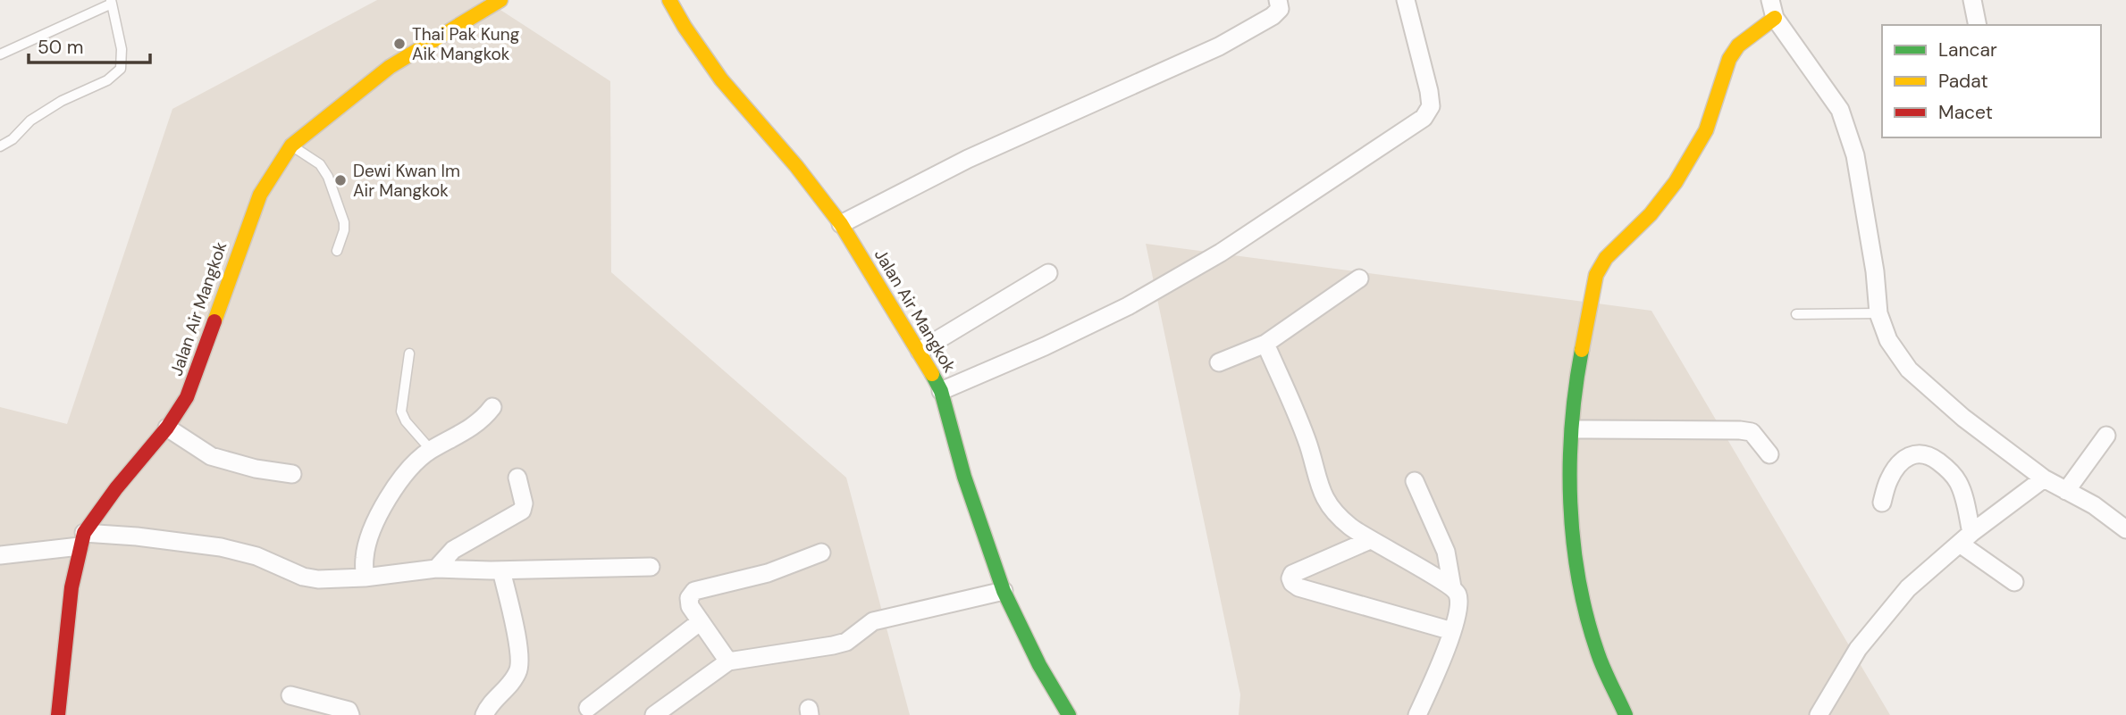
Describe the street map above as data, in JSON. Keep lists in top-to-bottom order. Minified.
{"streets":{"street":["Jalan Air Mangkok"]},"places":["Thai Pak Kung Aik Mangkok","Dewi Kwan Im Air Mangkok"],"legend":["Lancar","Padat","Macet"],"scale_bar":"50 m"}
